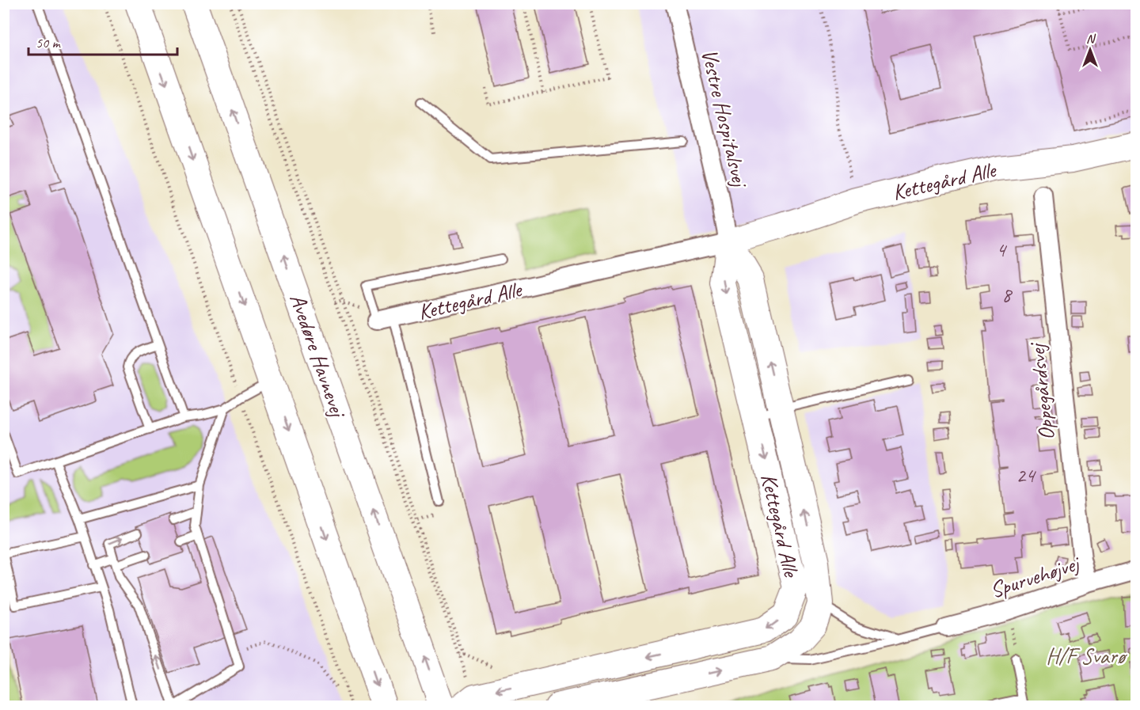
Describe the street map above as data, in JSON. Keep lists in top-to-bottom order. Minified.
{"streets":{"street":["Vestre Hospitalsvej","Kettegård Alle","Avedøre Havnevej","Oppegårdsvej","Spurvehøjvej"]},"crossings":[["Vestre Hospitalsvej","Kettegård Alle"],["Oppegårdsvej","Spurvehøjvej"]],"parks":["H/F Svarø"],"house_numbers":["4","8","24"],"scale_bar":"50 m","north":"top"}
